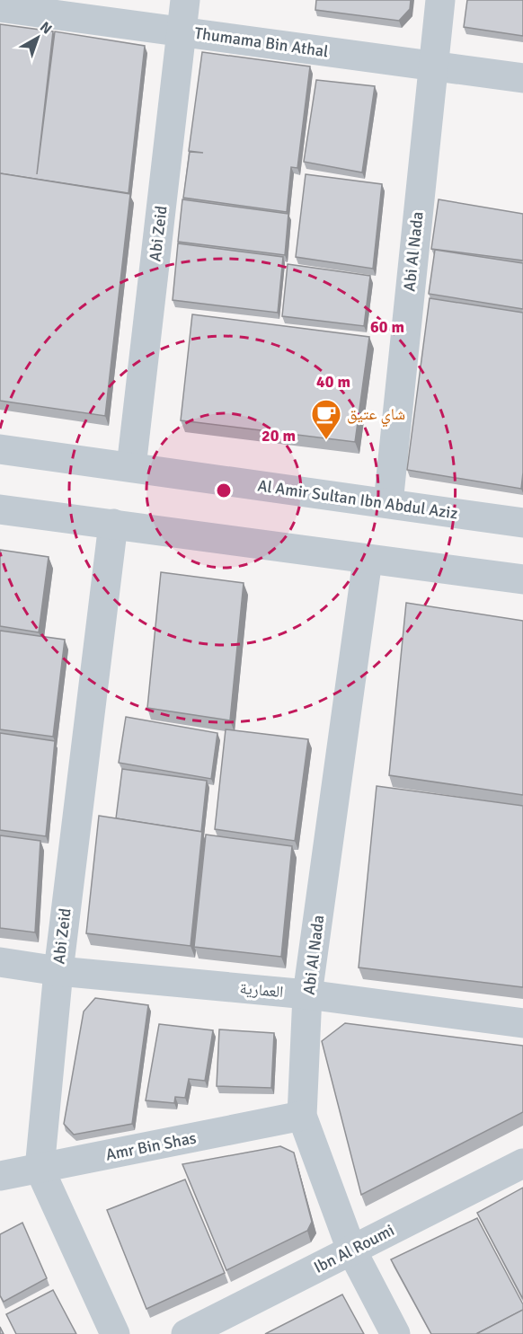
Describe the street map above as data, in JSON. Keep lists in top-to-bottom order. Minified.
{"streets":{"street":["Thumama Bin Athal","Abi Zeid","Abi Al Nada","Al Amir Sultan Ibn Abdul Aziz","العمارية","Amr Bin Shas","Ibn Al Roumi"]},"crossings":[["Thumama Bin Athal","Abi Zeid"],["Thumama Bin Athal","Abi Al Nada"],["Abi Zeid","Al Amir Sultan Ibn Abdul Aziz"],["Abi Zeid","العمارية"],["Abi Zeid","Amr Bin Shas"],["Abi Al Nada","Al Amir Sultan Ibn Abdul Aziz"],["Abi Al Nada","العمارية"],["Abi Al Nada","Amr Bin Shas"],["Abi Al Nada","Ibn Al Roumi"]],"places":{"cafe":["شاي عتيق"]},"north":"top right","rings":["60 m","40 m","20 m"]}
